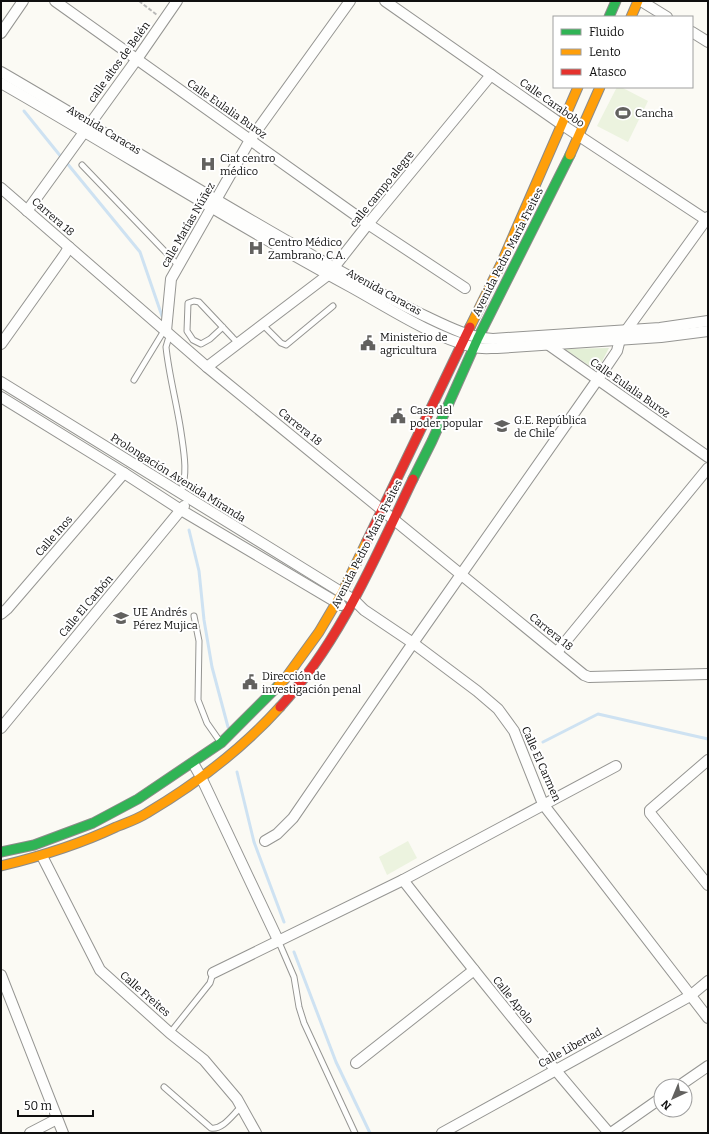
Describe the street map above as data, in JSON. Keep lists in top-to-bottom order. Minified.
{"streets":{"street":["calle altos de Belén","Calle Carabobo","Calle Eulalia Buroz","Avenida Caracas","calle campo alegre","Carrera 18","calle Matías Núñez","Avenida Pedro María Freites","Prolongación Avenida Miranda","Calle Inos","Calle El Carbón","Calle El Carmen","Calle Freites","Calle Apolo","Calle Libertad"]},"crossings":[["calle altos de Belén","Calle Eulalia Buroz"],["calle altos de Belén","Avenida Caracas"],["calle altos de Belén","Carrera 18"],["Calle Carabobo","calle campo alegre"],["Calle Carabobo","Avenida Pedro María Freites"],["Calle Eulalia Buroz","Avenida Caracas"],["Calle Eulalia Buroz","calle campo alegre"],["Calle Eulalia Buroz","calle Matías Núñez"],["Avenida Caracas","calle campo alegre"],["Avenida Caracas","calle Matías Núñez"],["Avenida Caracas","Avenida Pedro María Freites"],["calle campo alegre","Carrera 18"],["Carrera 18","calle Matías Núñez"],["Carrera 18","Avenida Pedro María Freites"],["Avenida Pedro María Freites","Prolongación Avenida Miranda"],["Avenida Pedro María Freites","Calle El Carmen"],["Avenida Pedro María Freites","Calle Freites"],["Prolongación Avenida Miranda","Calle El Carbón"],["Prolongación Avenida Miranda","Calle El Carmen"],["Calle El Carmen","Calle Libertad"],["Calle Apolo","Calle Libertad"]],"places":{"sports":["Cancha"],"hospital":["Ciat centro médico","Centro Médico Zambrano, C.A."],"public building":["Ministerio de agricultura","Casa del poder popular","Dirección de investigación penal"],"school or university":["G.E. República de Chile","UE Andrés Pérez Mujica"]},"legend":["Fluido","Lento","Atasco"],"scale_bar":"50 m","north":"bottom left"}
